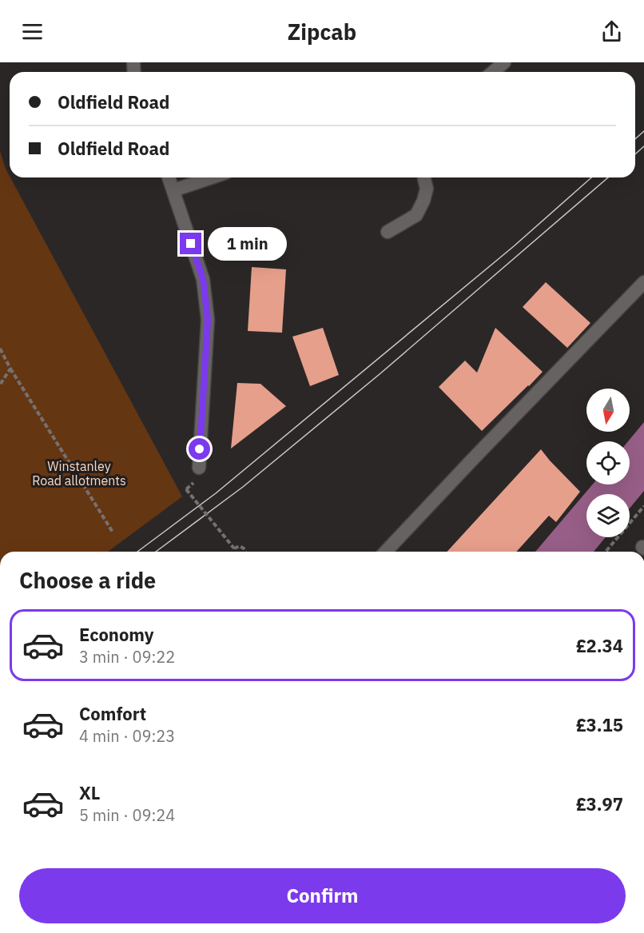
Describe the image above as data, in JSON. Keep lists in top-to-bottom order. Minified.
{"parks":["Winstanley Road allotments"],"north":"bottom","page":{"header":"Zipcab","banner":["Oldfield Road","Oldfield Road"],"bubble":"1 min","heading":"Choose a ride","list":[{"name":"Economy","note":"3 min · 09:22","value":"£2.34"},{"name":"Comfort","note":"4 min · 09:23","value":"£3.15"},{"name":"XL","note":"5 min · 09:24","value":"£3.97"}],"buttons":"Confirm"}}
